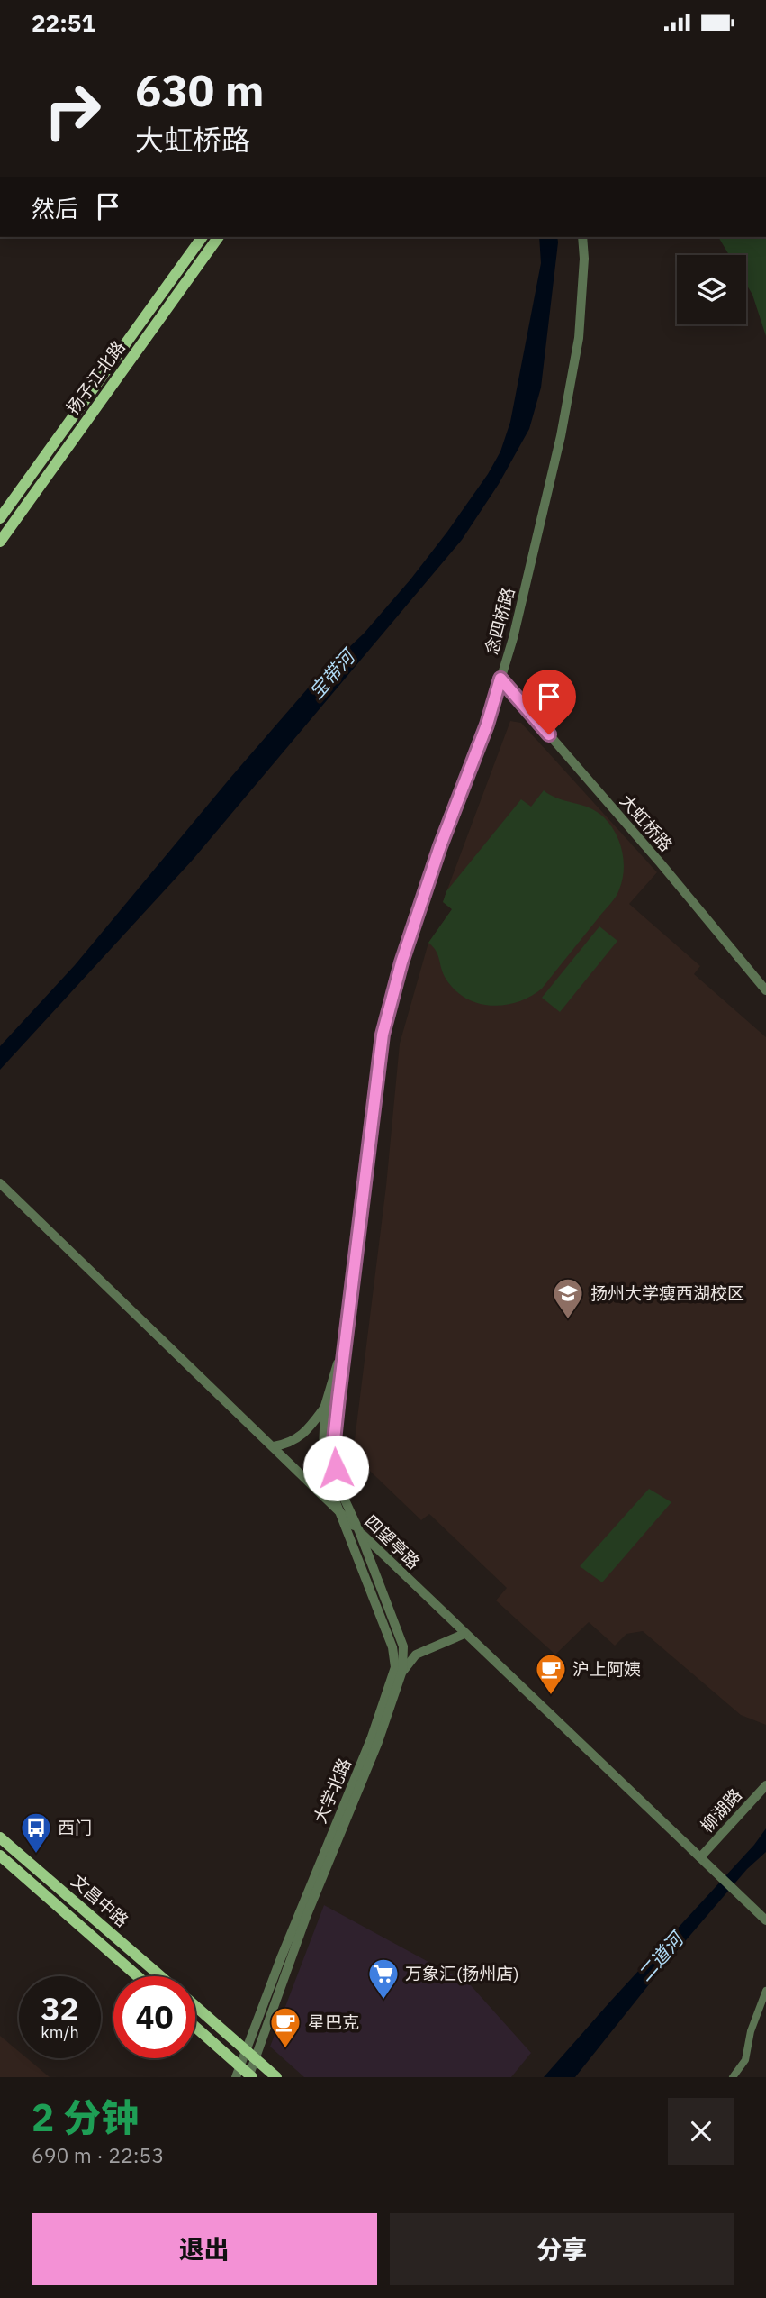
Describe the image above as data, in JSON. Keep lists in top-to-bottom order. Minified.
{"streets":{"main road":["扬子江北路","文昌中路"],"street":["念四桥路","大虹桥路","四望亭路","大学北路","柳湖路"]},"crossings":[["念四桥路","大虹桥路"],["念四桥路","四望亭路"],["念四桥路","大学北路"],["四望亭路","大学北路"],["四望亭路","柳湖路"],["大学北路","文昌中路"]],"water":["宝带河","二道河"],"places":{"school or university":["扬州大学瘦西湖校区"],"cafe":["沪上阿姨","星巴克"],"bus stop":["西门"],"supermarket":["万象汇(扬州店)"]},"page":{"status":"22:51","turn":["630 m","大虹桥路"],"then":"然后","speed":"32 km/h","limit":"40","heading":["2 分钟","690 m · 22:53"],"buttons":["退出","分享"]}}
